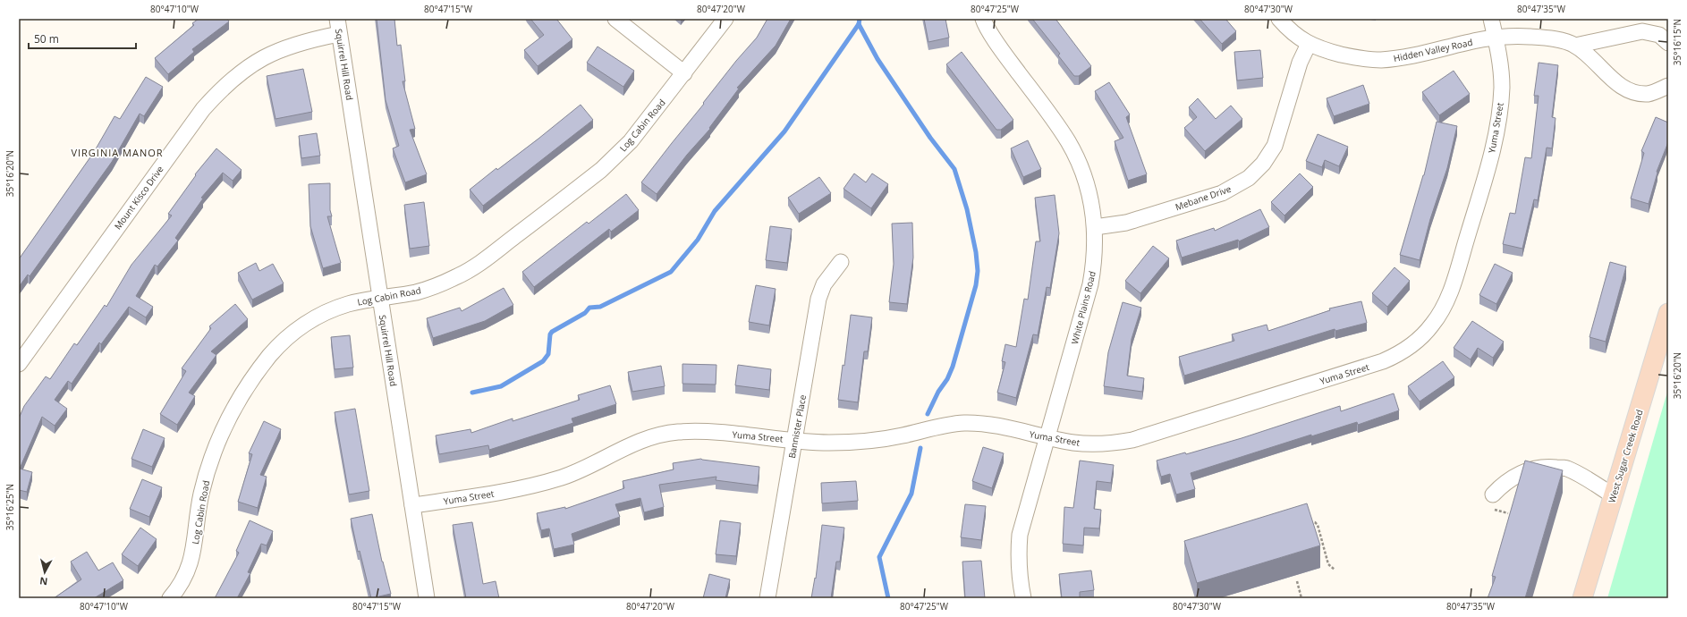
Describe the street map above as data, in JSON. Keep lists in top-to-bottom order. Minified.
{"streets":{"main road":["West Sugar Creek Road"],"street":["Hidden Valley Road","Squirrel Hill Road","Log Cabin Road","Yuma Street","Mount Kisco Drive","Mebane Drive","White Plains Road","Bannister Place"]},"crossings":[["Hidden Valley Road","Yuma Street"],["Hidden Valley Road","Mebane Drive"],["Squirrel Hill Road","Log Cabin Road"],["Squirrel Hill Road","Yuma Street"],["Squirrel Hill Road","Mount Kisco Drive"],["Yuma Street","White Plains Road"],["Yuma Street","Bannister Place"],["Mebane Drive","White Plains Road"]],"districts":["VIRGINIA MANOR"],"scale_bar":"50 m","north":"bottom","coordinates":["80°47'10\"W","80°47'15\"W","80°47'20\"W","80°47'25\"W","80°47'30\"W","80°47'35\"W","35°16'15\"N","35°16'20\"N","35°16'25\"N"]}
